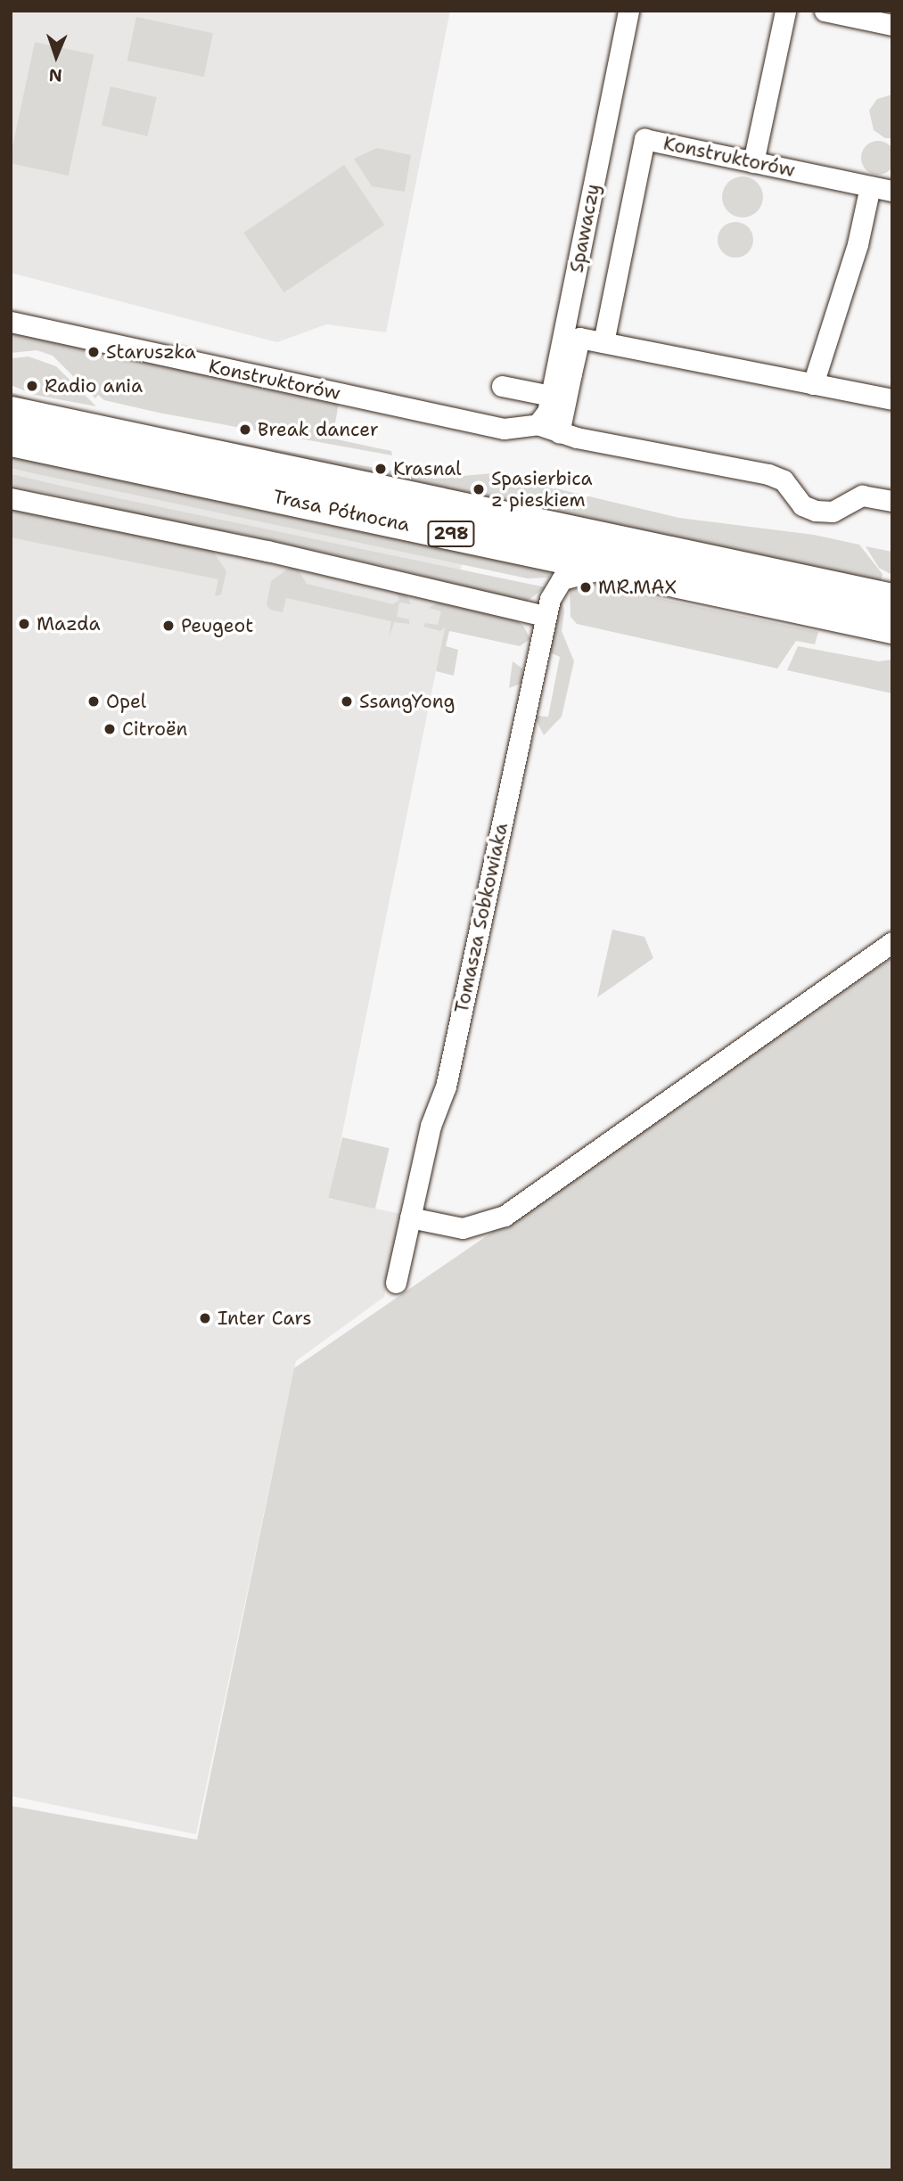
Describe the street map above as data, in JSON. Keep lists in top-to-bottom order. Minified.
{"streets":{"main road":["Trasa Północna","298"],"street":["Konstruktorów","Spawaczy","Tomasza Sobkowiaka"]},"crossings":[["Trasa Północna","Tomasza Sobkowiaka"]],"places":["Staruszka","Radio ania","Break dancer","Krasnal","Spasierbica z pieskiem","MR.MAX","Mazda","Peugeot","Opel","SsangYong","Citroën","Inter Cars"],"north":"bottom"}
